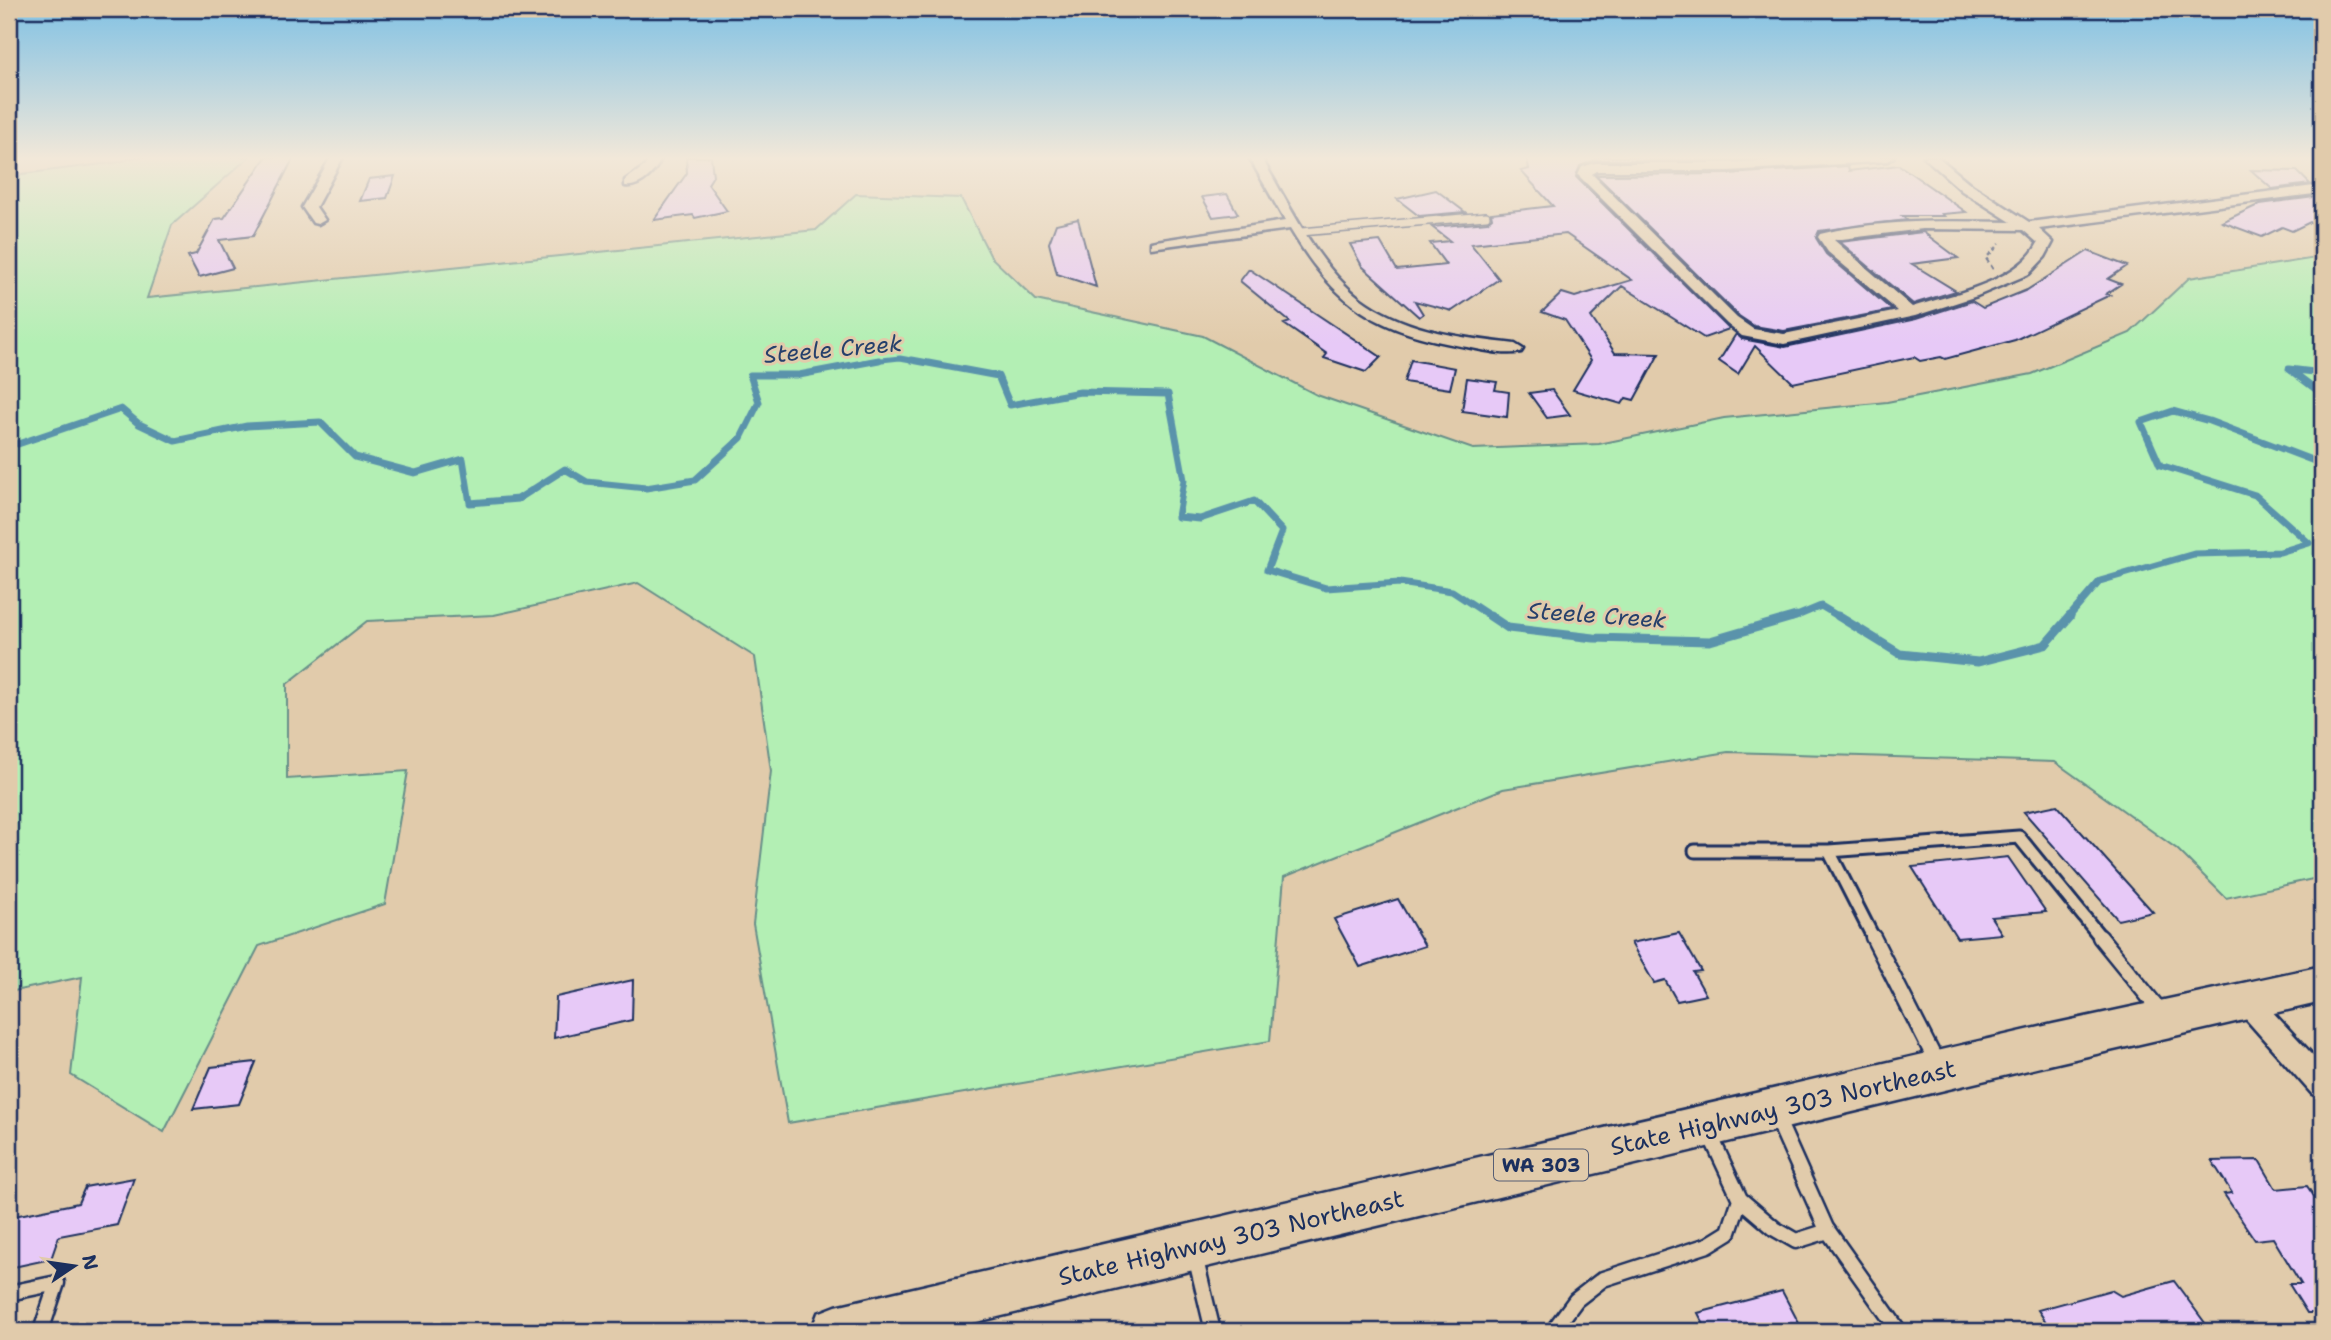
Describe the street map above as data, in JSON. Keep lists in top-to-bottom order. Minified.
{"streets":{"main road":["State Highway 303 Northeast","WA 303"]},"water":["Steele Creek"],"north":"right"}
